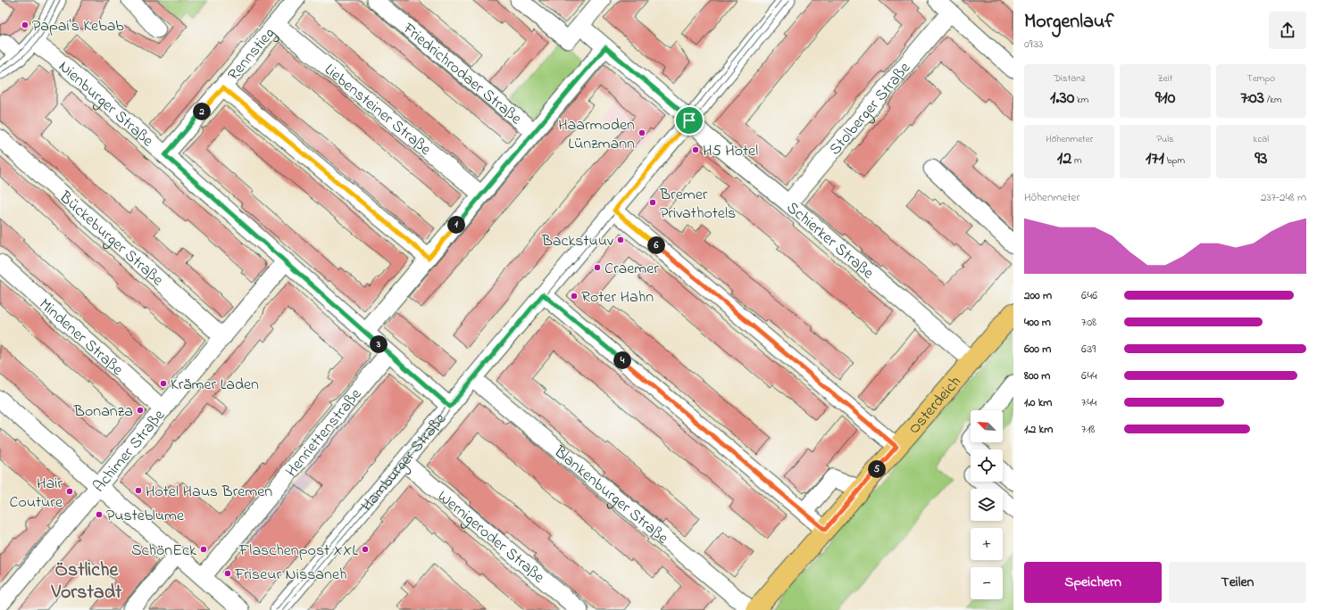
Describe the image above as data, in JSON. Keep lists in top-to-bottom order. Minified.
{"streets":{"main road":["Osterdeich"],"street":["Rennstieg","Friedrichrodaer Straße","Nienburger Straße","Stolberger Straße","Liebensteiner Straße","Bückeburger Straße","Schierker Straße","Mindener Straße","Henriettenstraße","Achimer Straße","Hamburger Straße","Blankenburger Straße","Wernigeroder Straße"]},"crossings":[["Rennstieg","Nienburger Straße"],["Rennstieg","Liebensteiner Straße"],["Nienburger Straße","Henriettenstraße"],["Nienburger Straße","Achimer Straße"],["Nienburger Straße","Hamburger Straße"],["Stolberger Straße","Schierker Straße"],["Bückeburger Straße","Achimer Straße"],["Schierker Straße","Osterdeich"],["Schierker Straße","Hamburger Straße"],["Mindener Straße","Achimer Straße"],["Hamburger Straße","Blankenburger Straße"],["Hamburger Straße","Wernigeroder Straße"]],"districts":["Östliche Vorstadt"],"places":["Papai's Kebab","Haarmoden Lünzmann","H5 Hotel","Bremer Privathotels","Backstuuv","Craemer","Roter Hahn","Krämer Laden","Bonanza","Hotel Haus Bremen","Hair Couture","Pusteblume","SchönEck","Flaschenpost XXL","Friseur Nissaneh"],"north":"top left","page":{"heading":["Morgenlauf","09:33"],"stats":[["Distanz","1.30 km"],["Zeit","9:10"],["Tempo","7:03 /km"],["Höhenmeter","12 m"],["Puls","171 bpm"],["kcal","93"]],"pins":["2","1","6","3","4","5"],"chart":["Höhenmeter","237–248 m"],"list":[{"name":"200 m","note":"6:46"},{"name":"400 m","note":"7:08"},{"name":"600 m","note":"6:39"},{"name":"800 m","note":"6:44"},{"name":"1.0 km","note":"7:44"},{"name":"1.2 km","note":"7:18"}],"map_buttons":["+","−"],"buttons":["Speichern","Teilen"]}}
